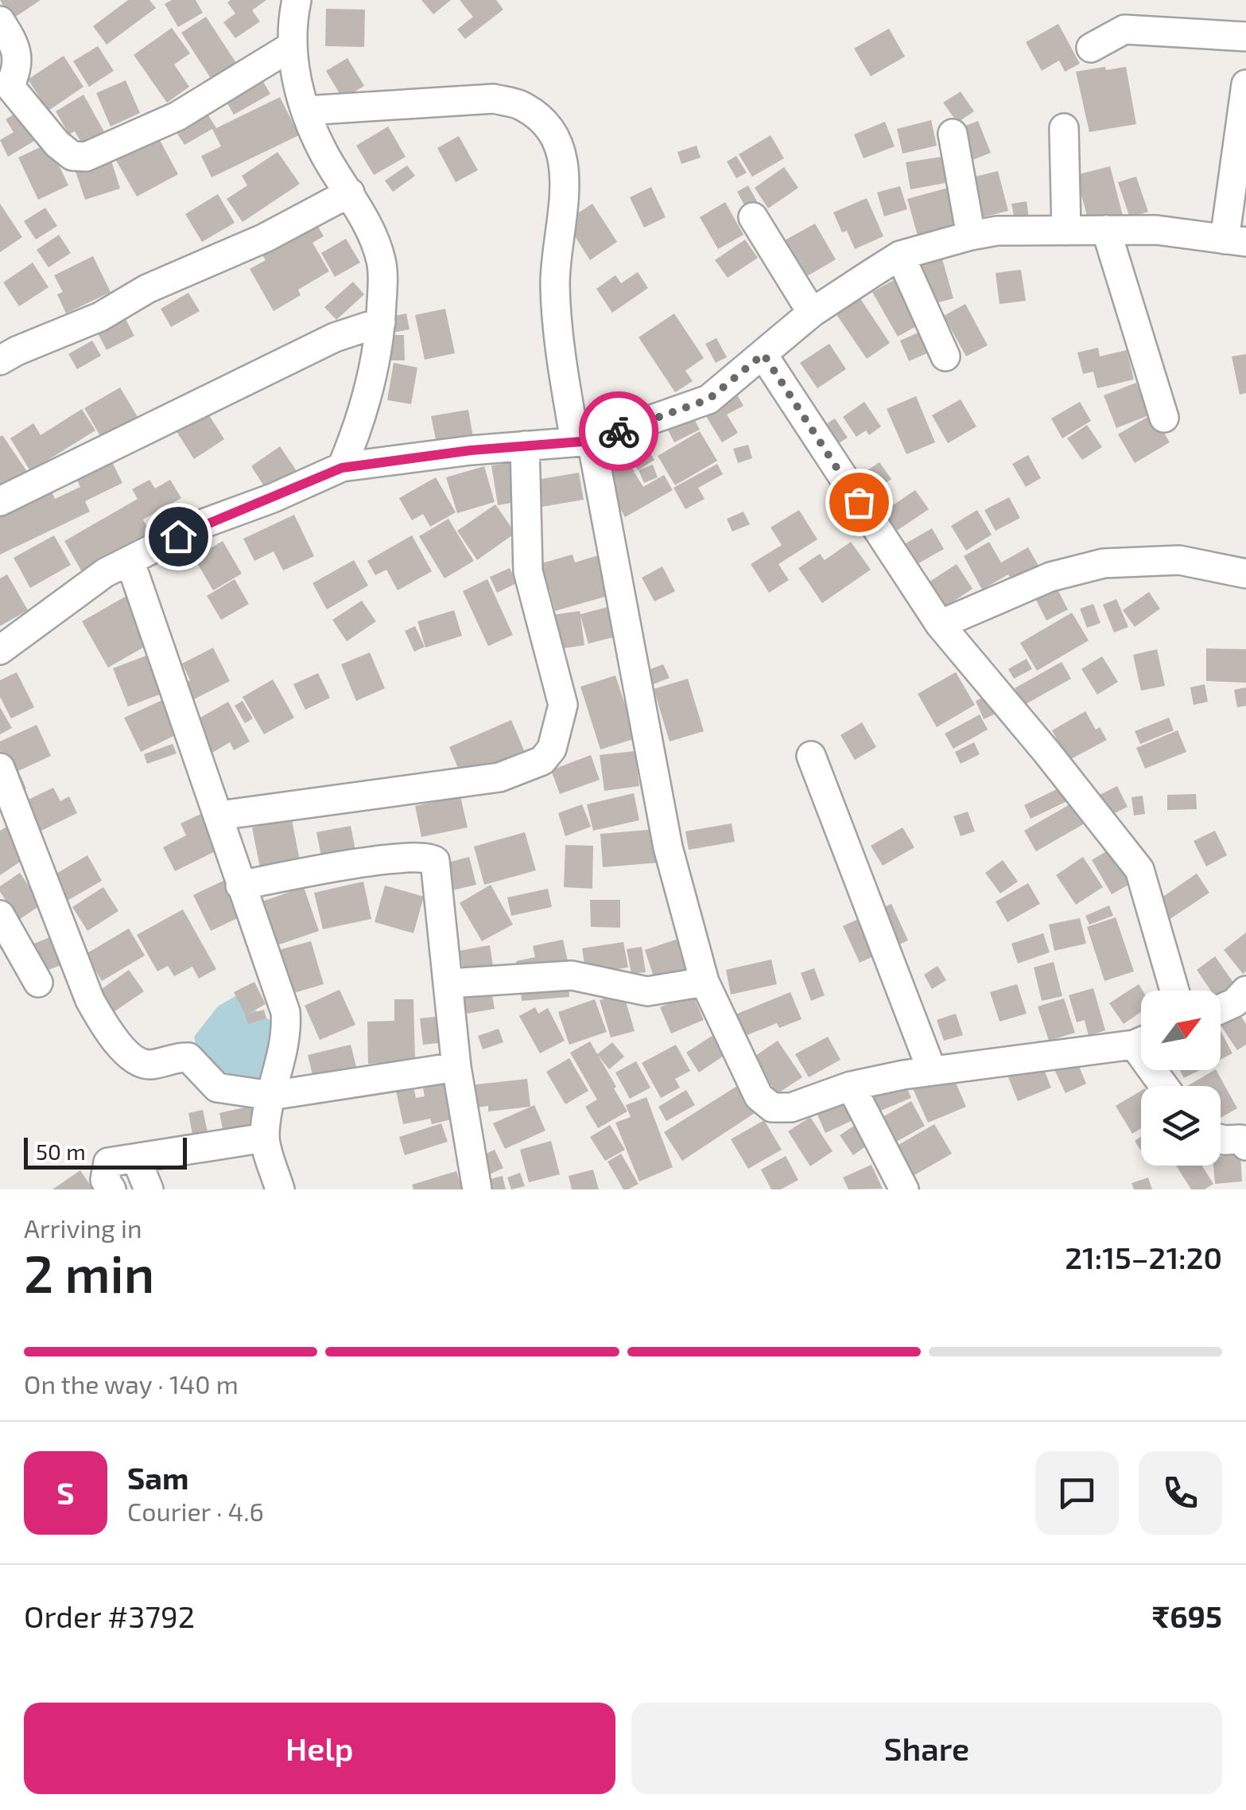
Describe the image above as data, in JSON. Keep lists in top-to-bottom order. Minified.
{"scale_bar":"50 m","north":"top right","page":{"scale":"50 m","heading":["2 min","Arriving in","21:15–21:20"],"panel":["Sam","Courier · 4.6","Order #3792","₹695"],"bar":"On the way · 140 m","round":"S","buttons":["Help","Share"]}}
